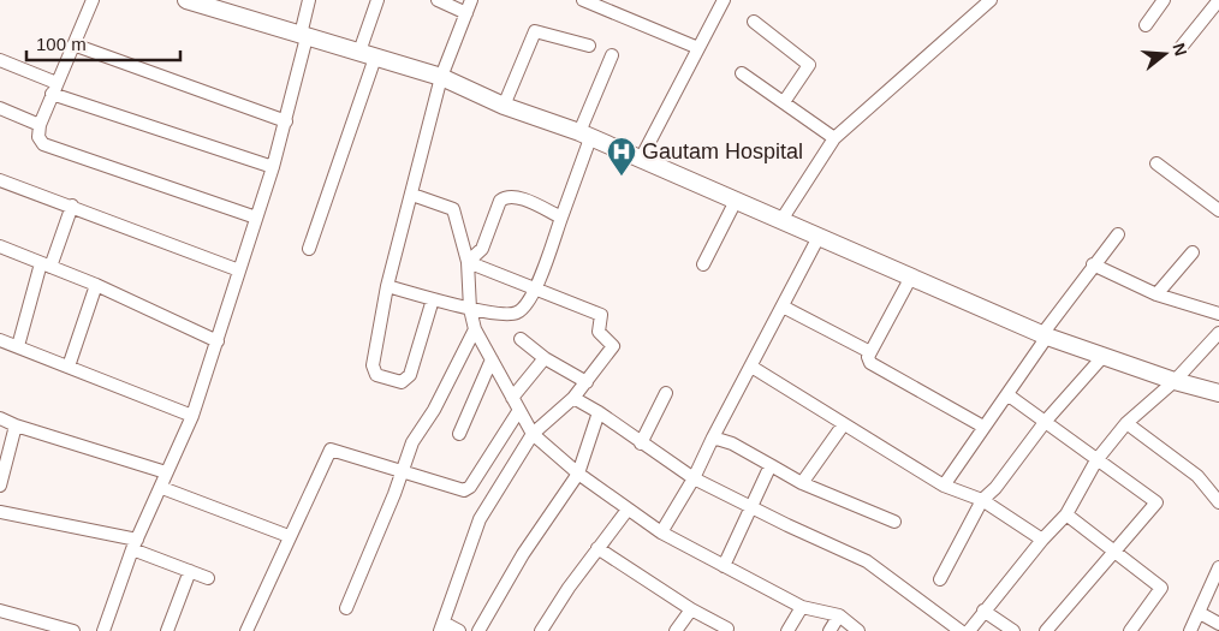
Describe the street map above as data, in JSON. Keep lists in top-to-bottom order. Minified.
{"places":{"hospital":["Gautam Hospital"]},"scale_bar":"100 m","north":"right"}
